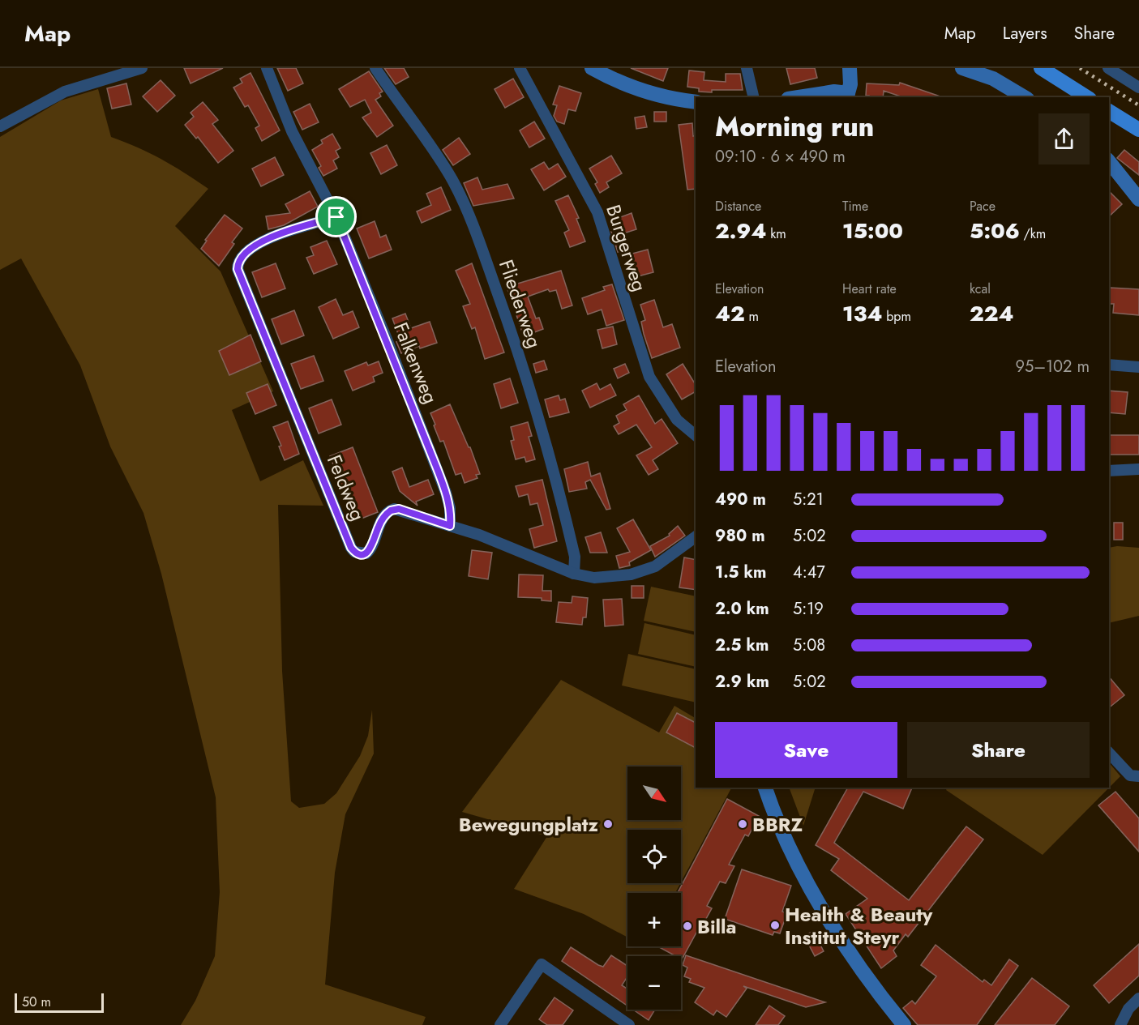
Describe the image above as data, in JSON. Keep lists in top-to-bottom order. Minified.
{"streets":{"street":["Burgerweg","Fliederweg","Falkenweg","Feldweg"]},"crossings":[["Fliederweg","Feldweg"],["Falkenweg","Feldweg"]],"places":["Bewegungplatz","BBRZ","Health & Beauty Institut Steyr","Billa"],"scale_bar":"50 m","north":"bottom right","page":{"header":"Map","nav":["Map","Layers","Share"],"heading":["Morning run","09:10 · 6 × 490 m"],"stats":[["Distance","2.94 km"],["Time","15:00"],["Pace","5:06 /km"],["Elevation","42 m"],["Heart rate","134 bpm"],["kcal","224"]],"chart":["Elevation","95–102 m"],"list":[{"name":"490 m","note":"5:21"},{"name":"980 m","note":"5:02"},{"name":"1.5 km","note":"4:47"},{"name":"2.0 km","note":"5:19"},{"name":"2.5 km","note":"5:08"},{"name":"2.9 km","note":"5:02"}],"buttons":["Save","Share"],"map_buttons":["+","−"],"scale":"50 m"}}
